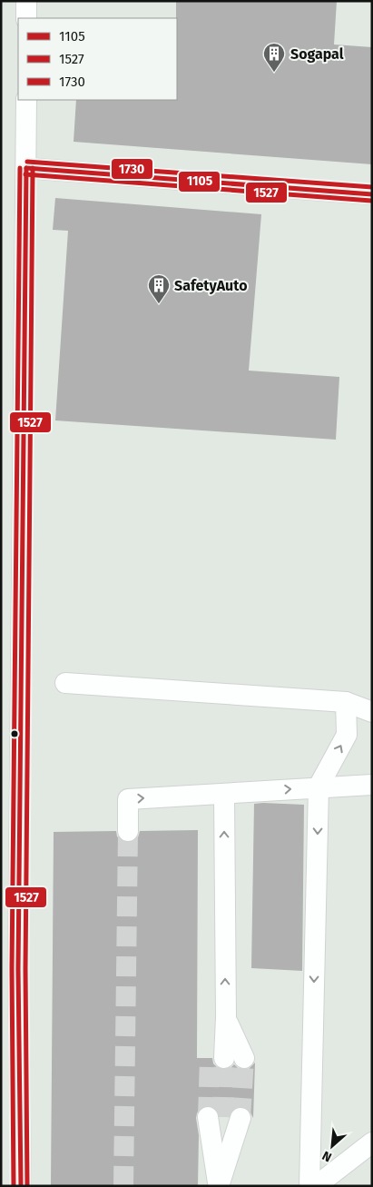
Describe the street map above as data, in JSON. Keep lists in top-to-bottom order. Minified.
{"places":{"building":["Sogapal","SafetyAuto"]},"lines":["transit line 1730","transit line 1105","transit line 1527"],"legend":["1105","1527","1730"],"north":"bottom left"}
